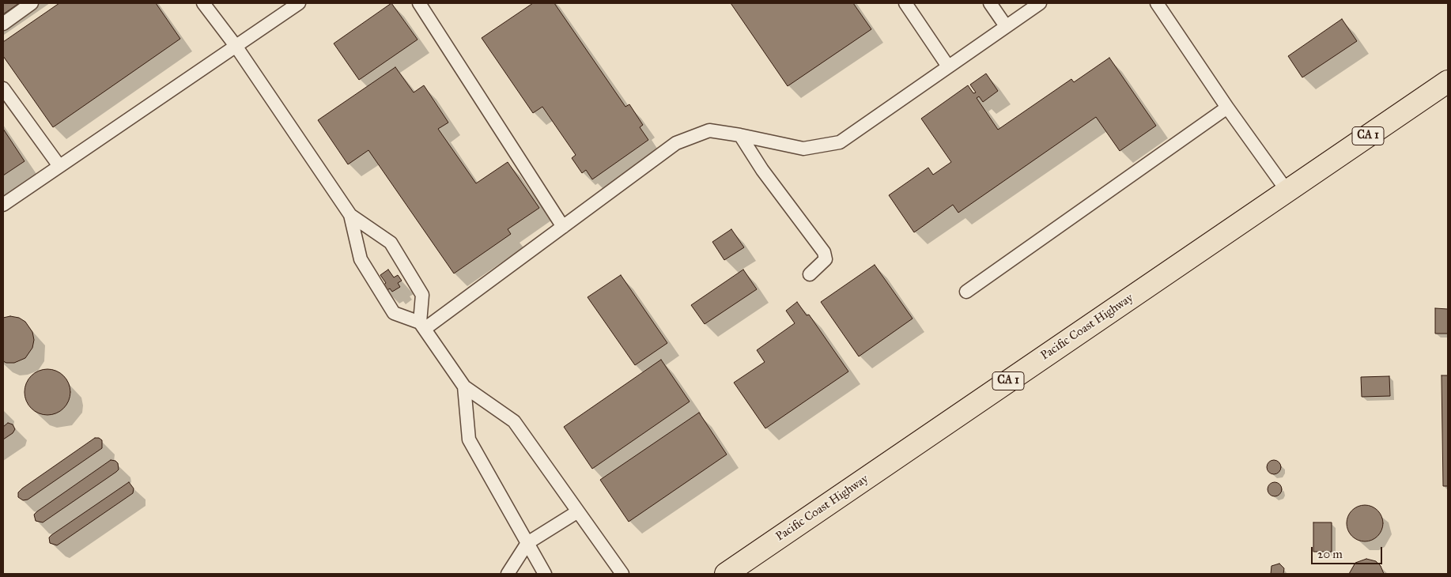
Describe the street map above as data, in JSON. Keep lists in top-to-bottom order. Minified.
{"streets":{"highway":["CA 1","Pacific Coast Highway"]},"scale_bar":"20 m"}
